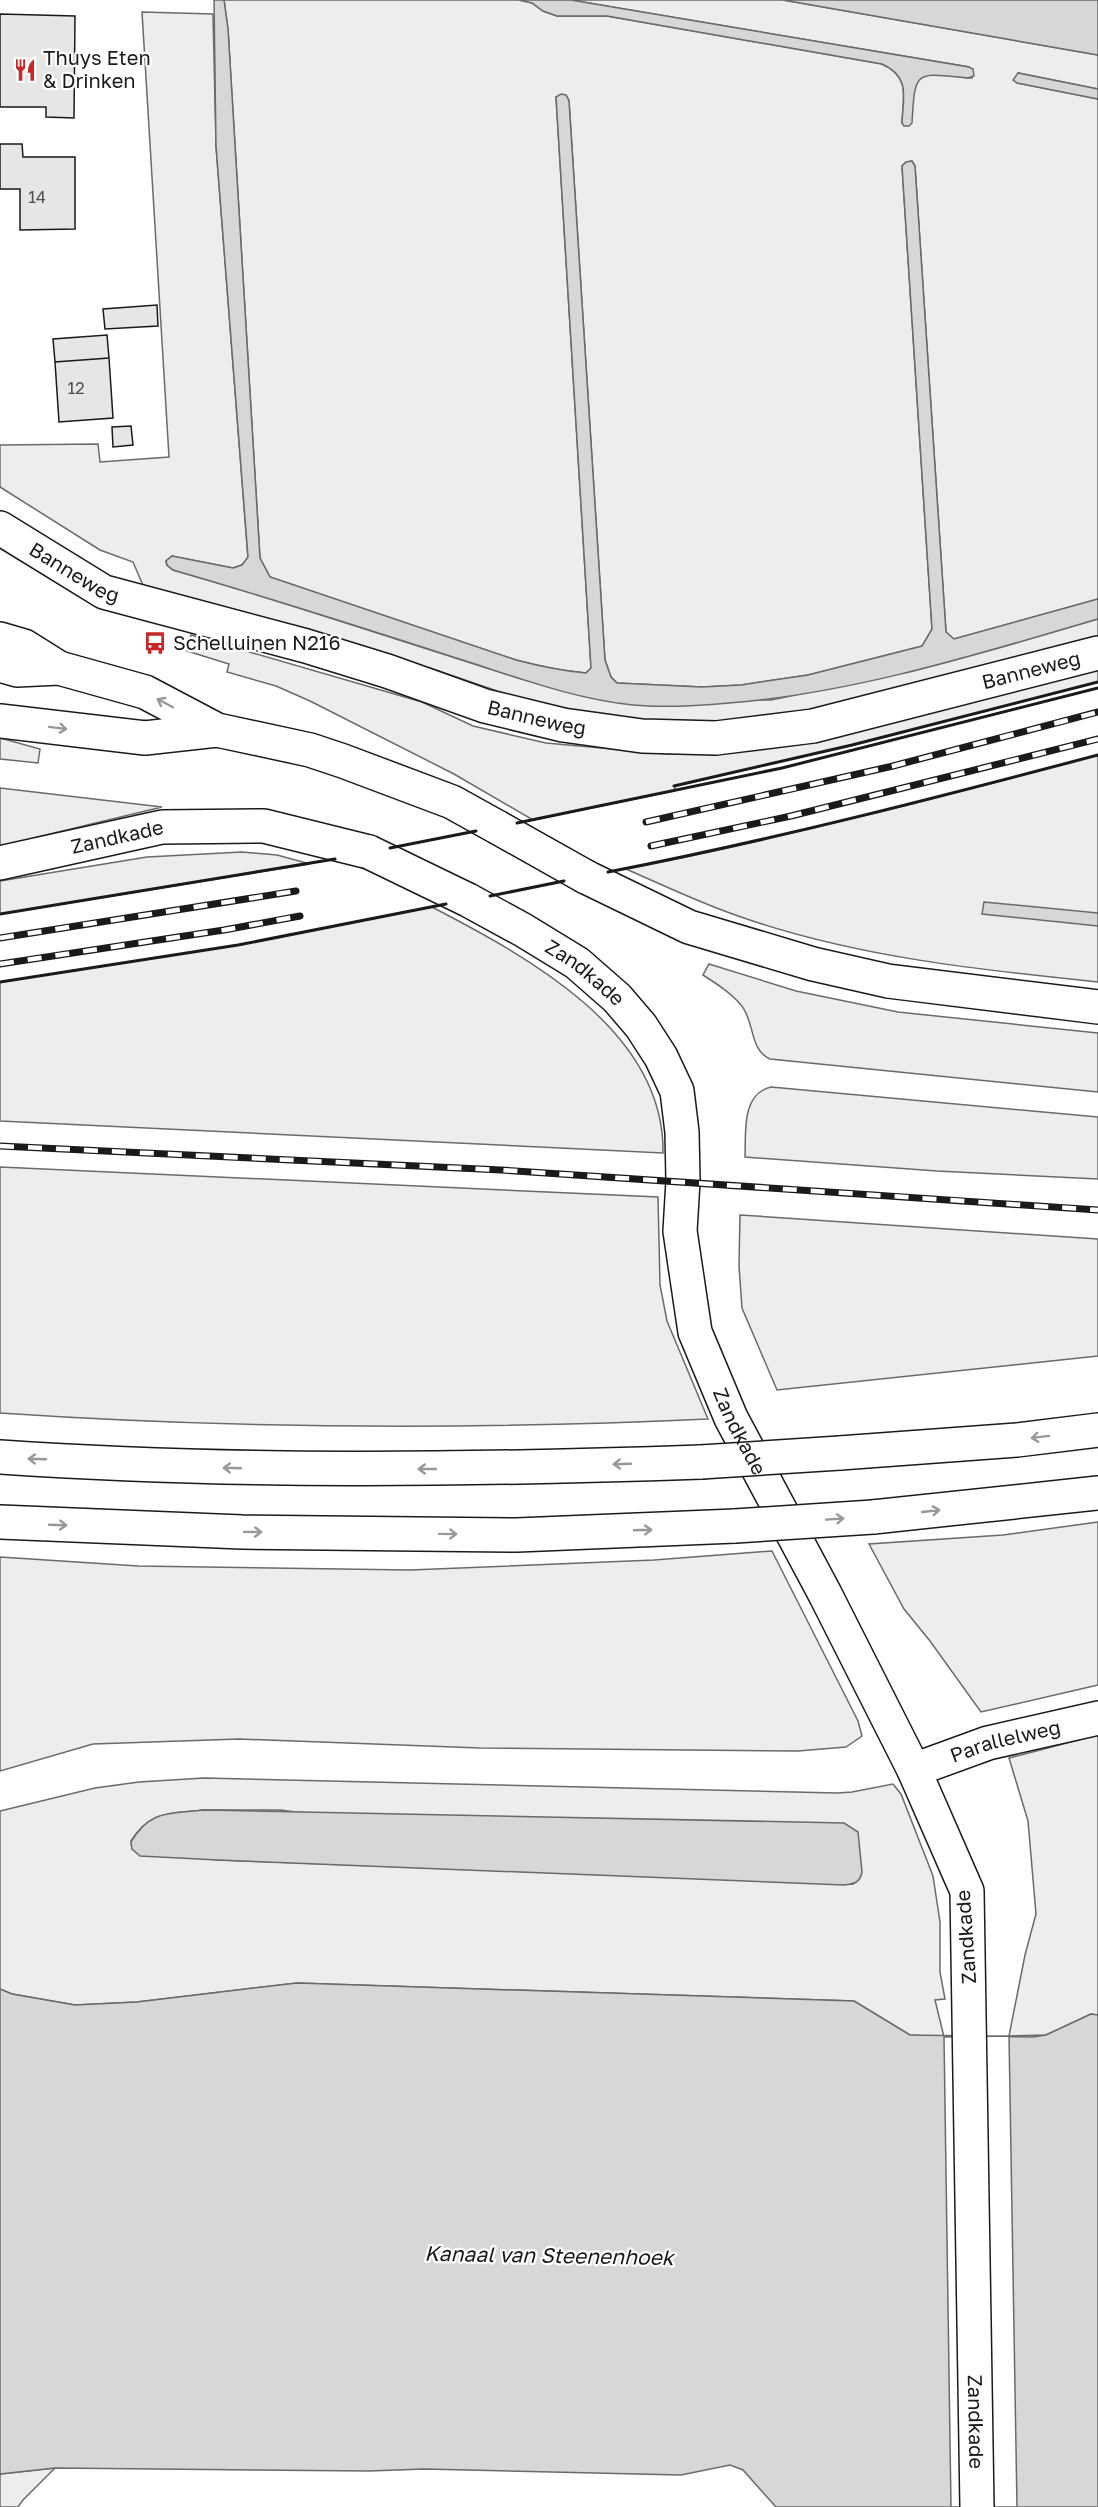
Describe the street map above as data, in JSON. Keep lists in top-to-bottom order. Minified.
{"streets":{"main road":["Banneweg","Zandkade","Parallelweg"]},"crossings":[["Zandkade","Parallelweg"]],"water":["Kanaal van Steenenhoek"],"places":{"restaurant":["Thuys Eten & Drinken"],"bus stop":["Schelluinen N216"]},"house_numbers":["14","12"]}
